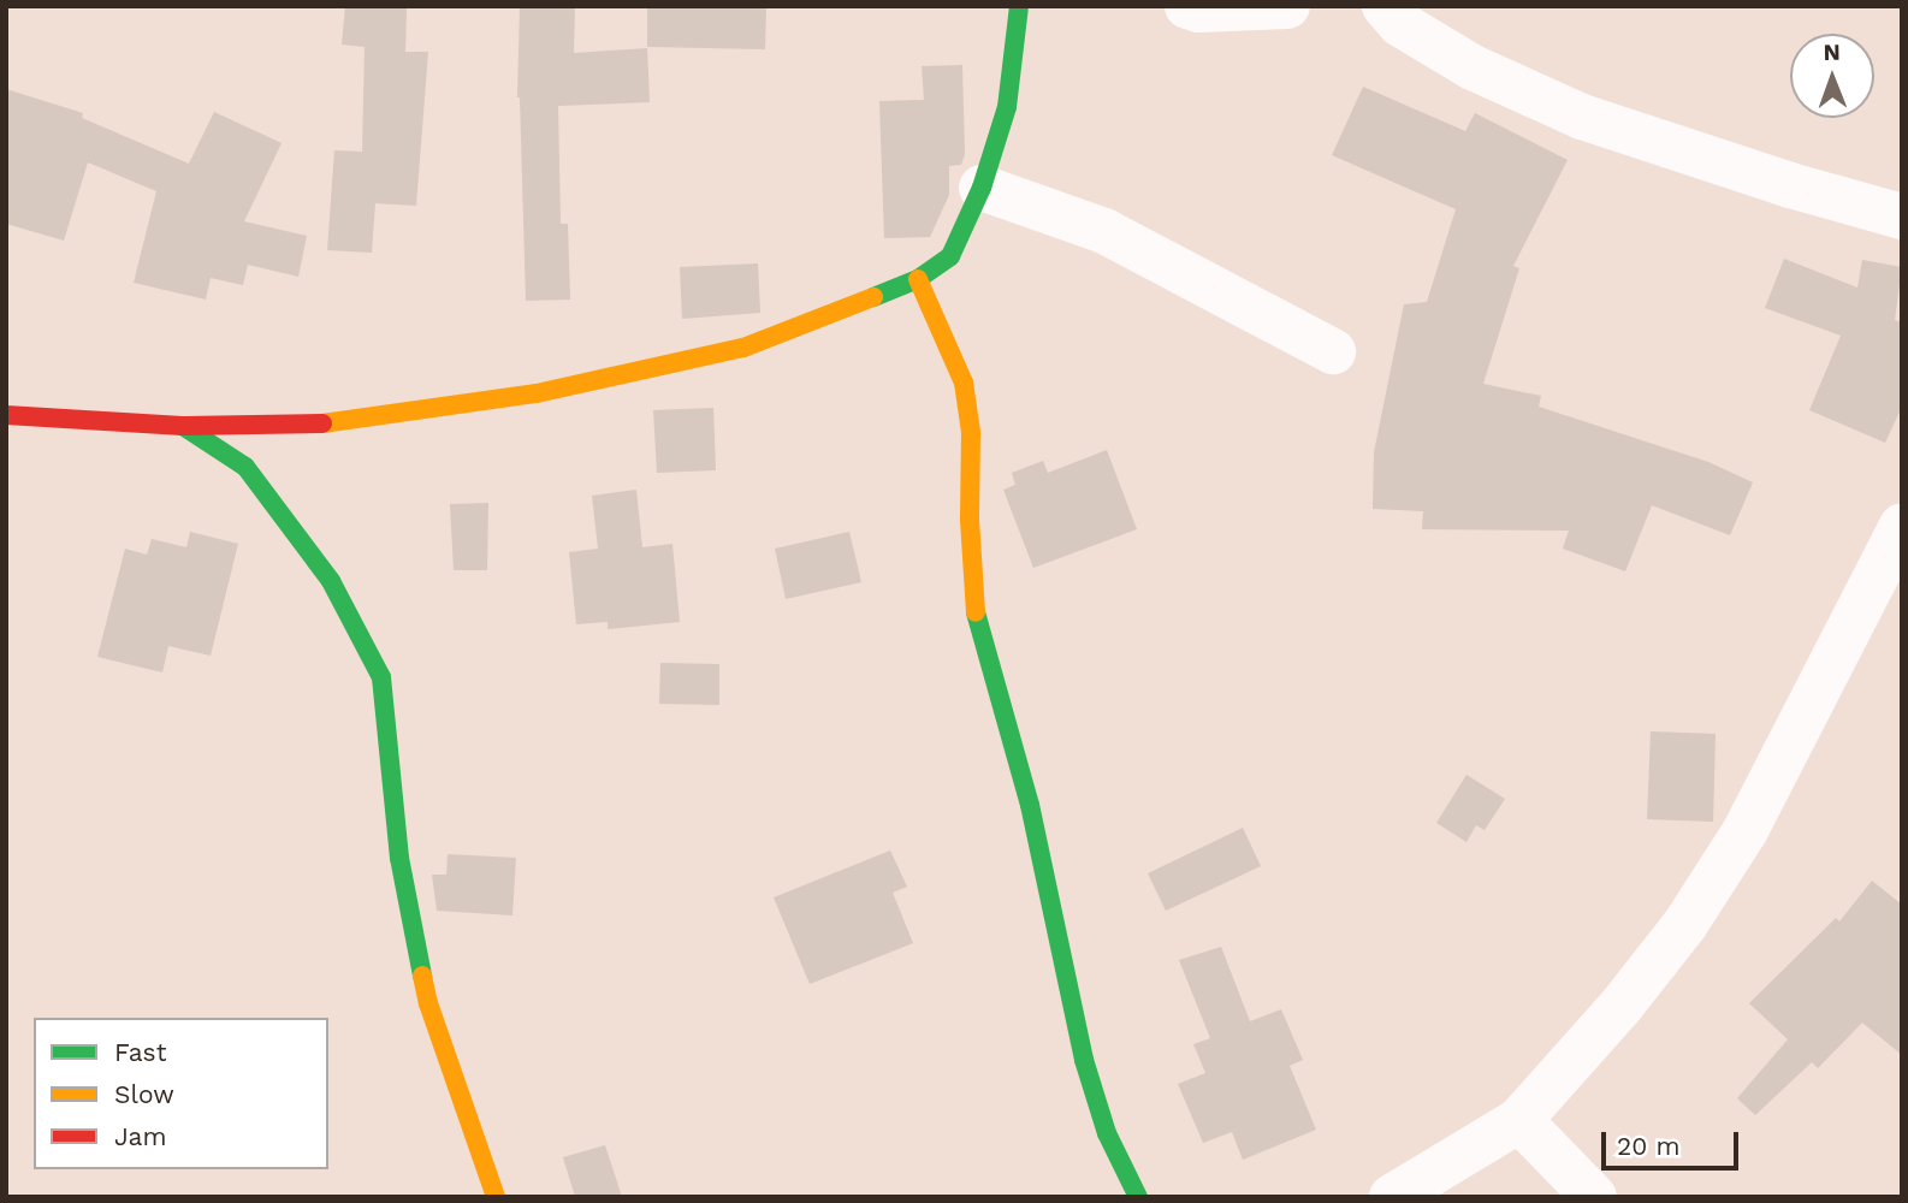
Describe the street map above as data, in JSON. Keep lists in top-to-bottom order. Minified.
{"legend":["Fast","Slow","Jam"],"scale_bar":"20 m","north":"top"}
